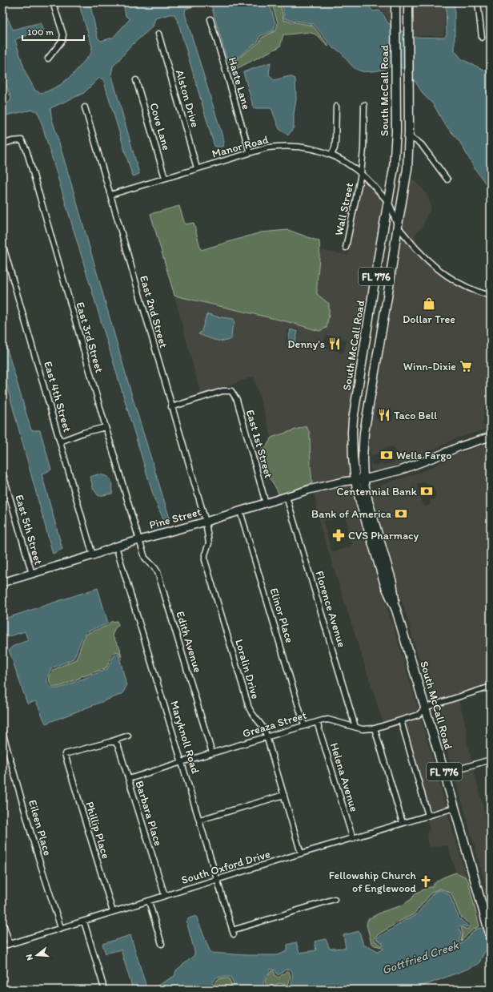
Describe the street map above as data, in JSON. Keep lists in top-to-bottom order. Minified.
{"streets":{"main road":["South McCall Road","FL 776","Pine Street"],"street":["Haste Lane","Alston Drive","Cove Lane","Manor Road","Wall Street","East 2nd Street","East 3rd Street","East 4th Street","East 1st Street","East 5th Street","Florence Avenue","Elinor Place","Edith Avenue","Loralin Drive","Greaza Street","Maryknoll Road","Helena Avenue","Barbara Place","Eileen Place","Phillip Place","South Oxford Drive"]},"crossings":[["Haste Lane","Manor Road"],["South McCall Road","Manor Road"],["South McCall Road","Pine Street"],["South McCall Road","Greaza Street"],["South McCall Road","South Oxford Drive"],["Alston Drive","Manor Road"],["Cove Lane","Manor Road"],["Manor Road","Wall Street"],["Manor Road","East 2nd Street"],["East 2nd Street","East 1st Street"],["East 2nd Street","Pine Street"],["East 2nd Street","Loralin Drive"],["East 3rd Street","Pine Street"],["East 3rd Street","Edith Avenue"],["East 4th Street","Pine Street"],["East 1st Street","Pine Street"],["Pine Street","East 5th Street"],["Pine Street","Florence Avenue"],["Pine Street","Elinor Place"],["Pine Street","Edith Avenue"],["Pine Street","Loralin Drive"],["Pine Street","Maryknoll Road"],["Florence Avenue","Greaza Street"],["Elinor Place","Greaza Street"],["Edith Avenue","Greaza Street"],["Loralin Drive","Greaza Street"],["Loralin Drive","South Oxford Drive"],["Greaza Street","Maryknoll Road"],["Greaza Street","Helena Avenue"],["Greaza Street","Barbara Place"],["Maryknoll Road","South Oxford Drive"],["Helena Avenue","South Oxford Drive"],["Barbara Place","Phillip Place"],["Barbara Place","South Oxford Drive"],["Eileen Place","South Oxford Drive"],["Phillip Place","South Oxford Drive"]],"water":["Gottfried Creek"],"places":{"shop":["Dollar Tree"],"restaurant":["Denny's","Taco Bell"],"supermarket":["Winn-Dixie"],"bank":["Wells Fargo","Centennial Bank","Bank of America"],"pharmacy":["CVS Pharmacy"],"church":["Fellowship Church of Englewood"]},"scale_bar":"100 m","north":"left"}
